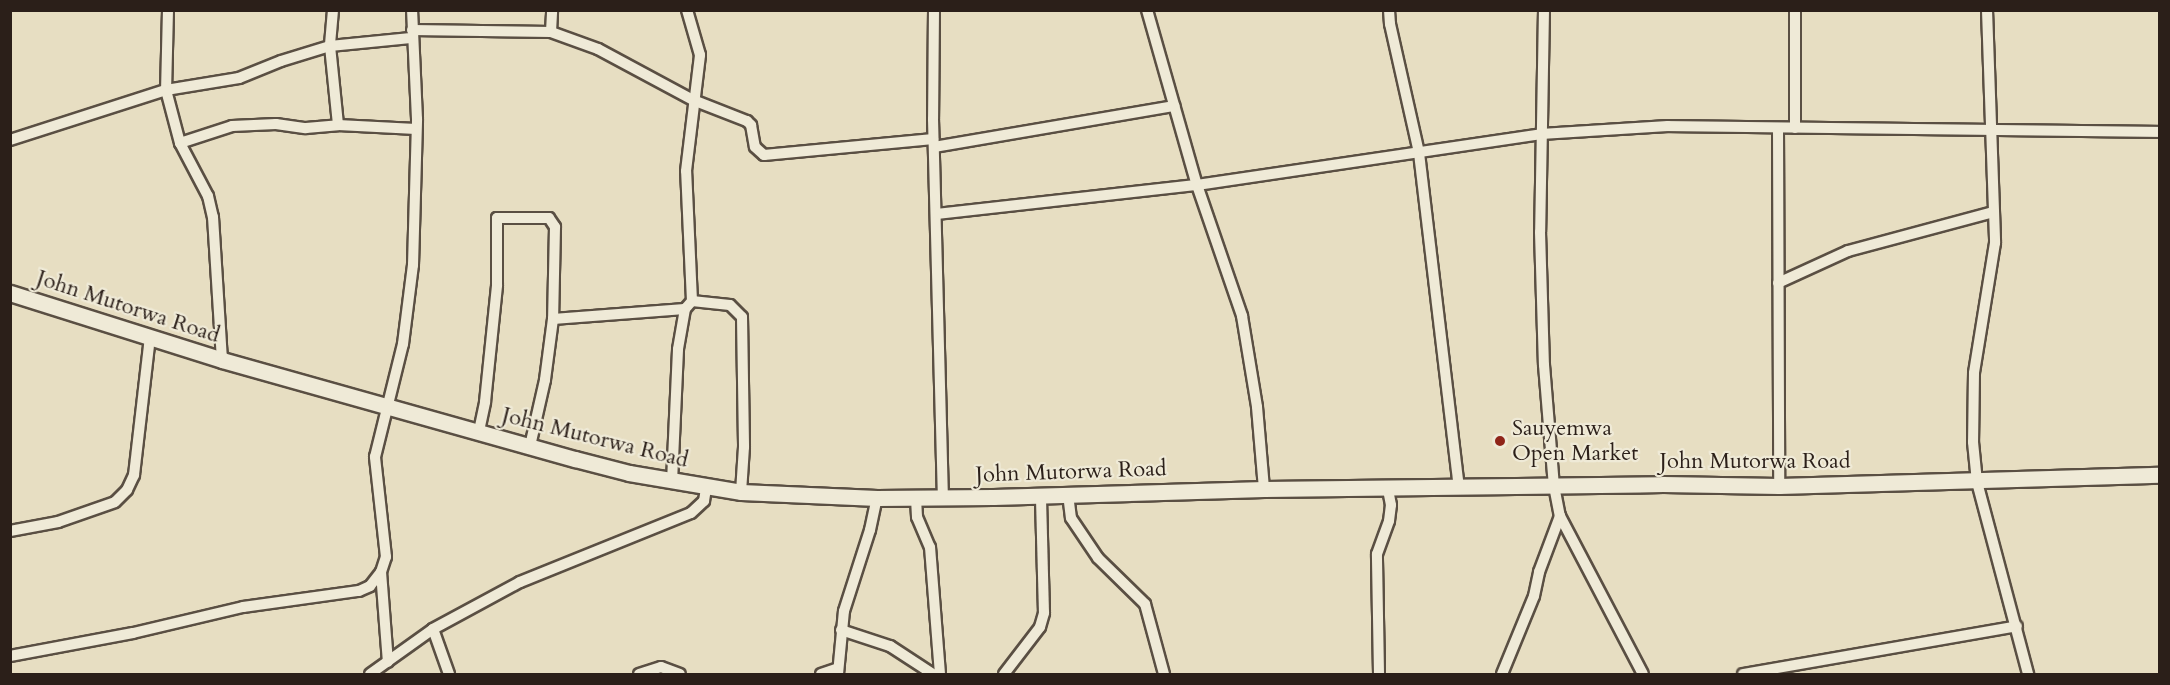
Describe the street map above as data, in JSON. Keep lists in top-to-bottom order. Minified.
{"streets":{"street":["John Mutorwa Road"]},"places":["Sauyemwa Open Market"]}
